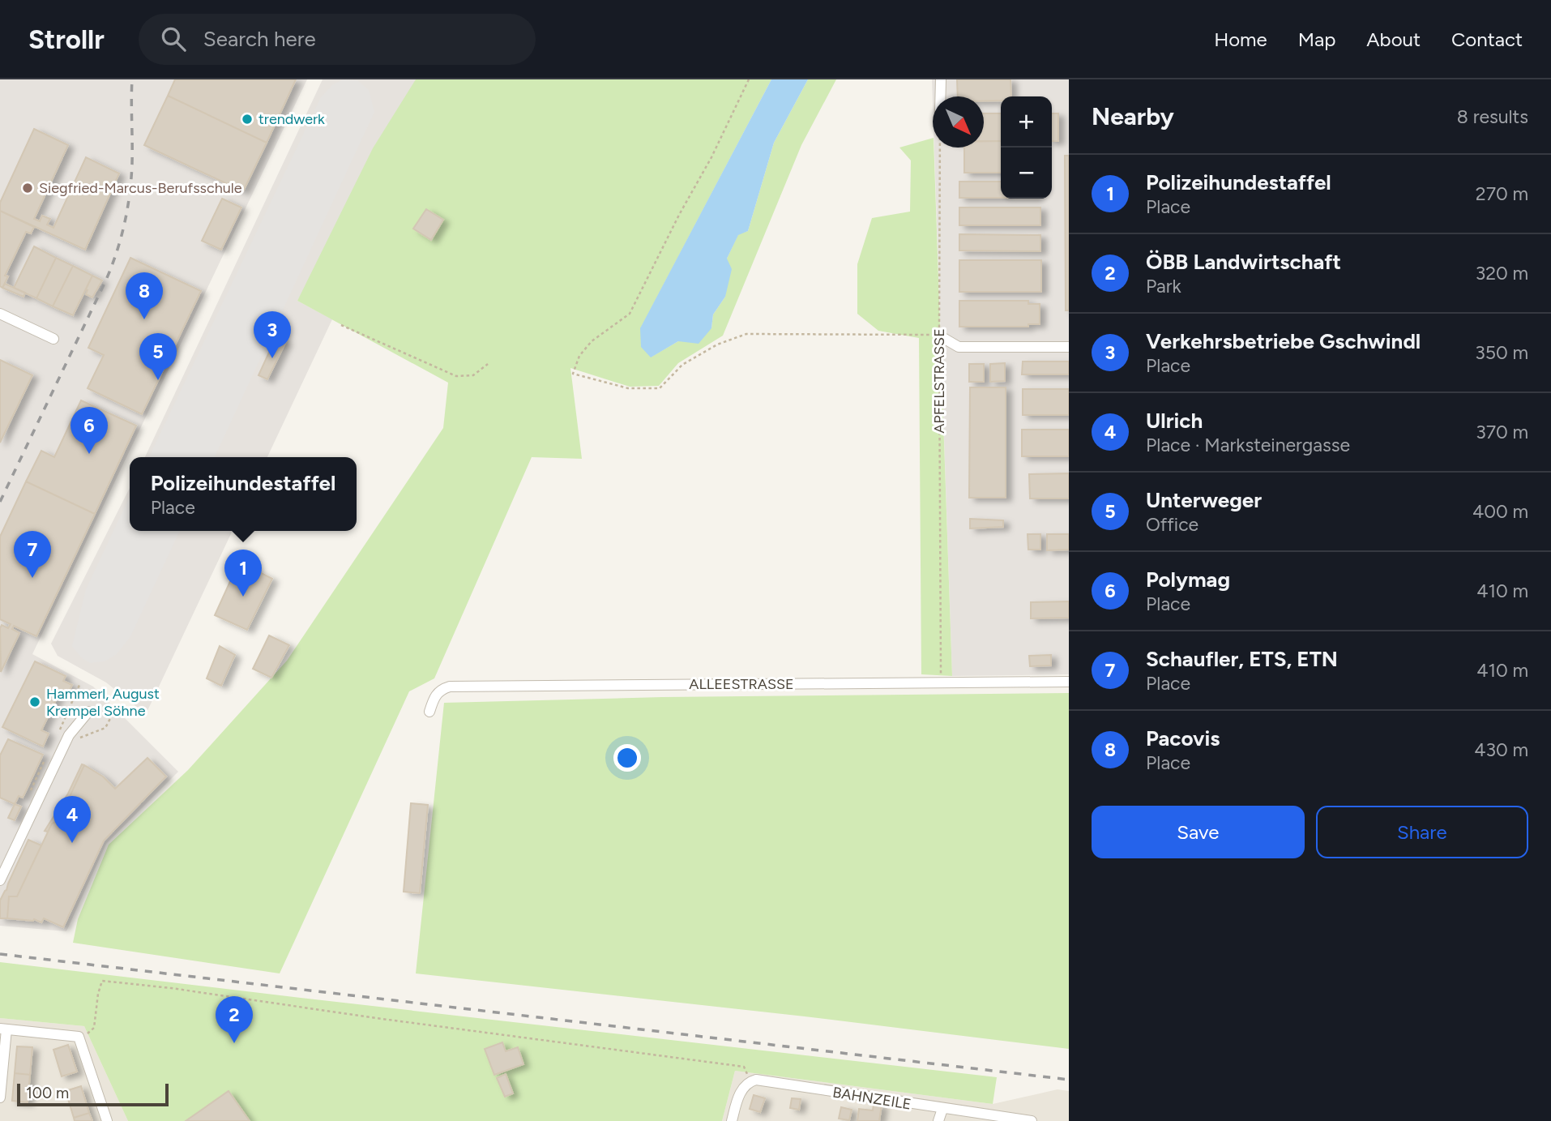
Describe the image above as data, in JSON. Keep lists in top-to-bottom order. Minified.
{"streets":{"street":["ALLEESTRASSE","BAHNZEILE"],"path":["APFELSTRASSE"]},"crossings":[["APFELSTRASSE","ALLEESTRASSE"]],"places":["trendwerk","Siegfried-Marcus-Berufsschule","Hammerl, August Krempel Söhne"],"scale_bar":"100 m","north":"bottom right","page":{"header":"Strollr","search":"Search here","nav":["Home","Map","About","Contact"],"heading":["Nearby","8 results"],"map_buttons":["+","−"],"list":[{"mark":"1","name":"Polizeihundestaffel","note":"Place","value":"270 m"},{"mark":"2","name":"ÖBB Landwirtschaft","note":"Park","value":"320 m"},{"mark":"3","name":"Verkehrsbetriebe Gschwindl","note":"Place","value":"350 m"},{"mark":"4","name":"Ulrich","note":"Place · Marksteinergasse","value":"370 m"},{"mark":"5","name":"Unterweger","note":"Office","value":"400 m"},{"mark":"6","name":"Polymag","note":"Place","value":"410 m"},{"mark":"7","name":"Schaufler, ETS, ETN","note":"Place","value":"410 m"},{"mark":"8","name":"Pacovis","note":"Place","value":"430 m"}],"pins":["8","3","5","6","7","1","4","2"],"popup":["Polizeihundestaffel","Place"],"buttons":["Save","Share"],"scale":"100 m"}}
